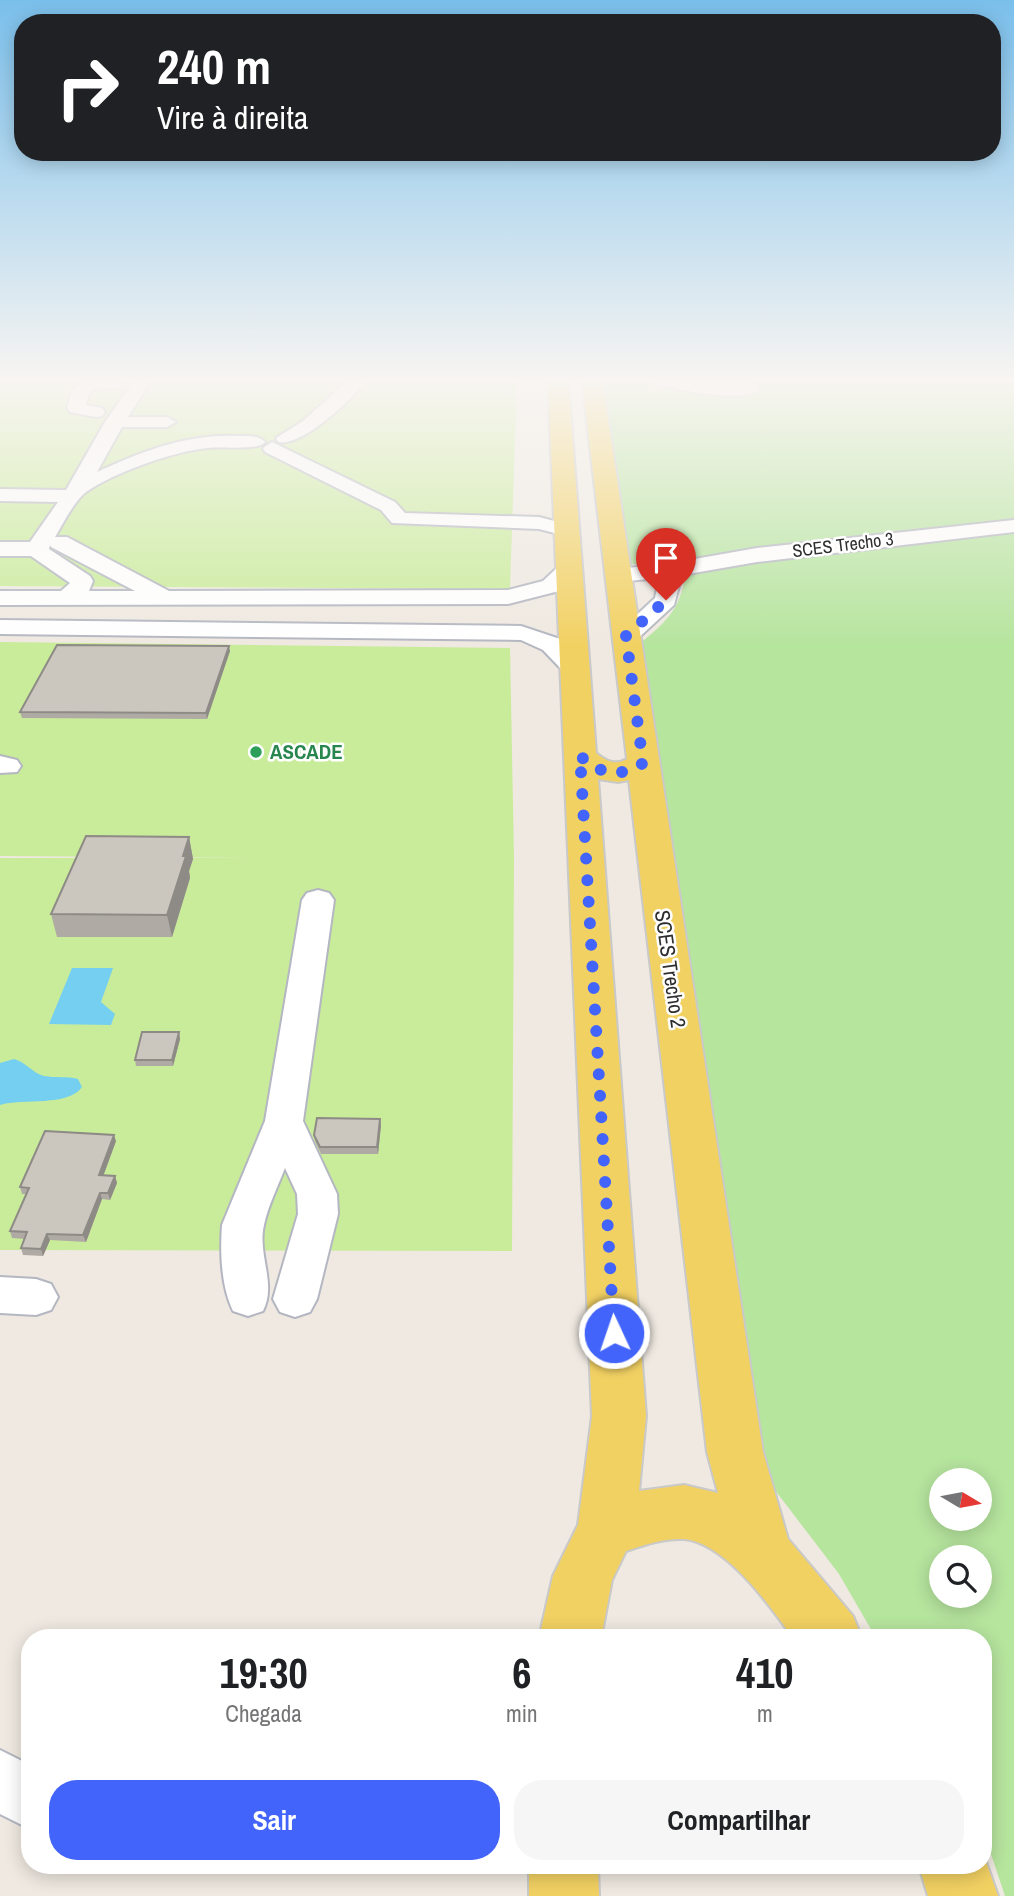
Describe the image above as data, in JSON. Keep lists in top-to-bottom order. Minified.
{"streets":{"main road":["SCES Trecho 2"],"street":["SCES Trecho 3"]},"crossings":[["SCES Trecho 3","SCES Trecho 2"]],"places":["ASCADE"],"north":"right","page":{"turn":["240 m","Vire à direita"],"eta":["19:30","Chegada","6","min","410","m"],"buttons":["Sair","Compartilhar"]}}
